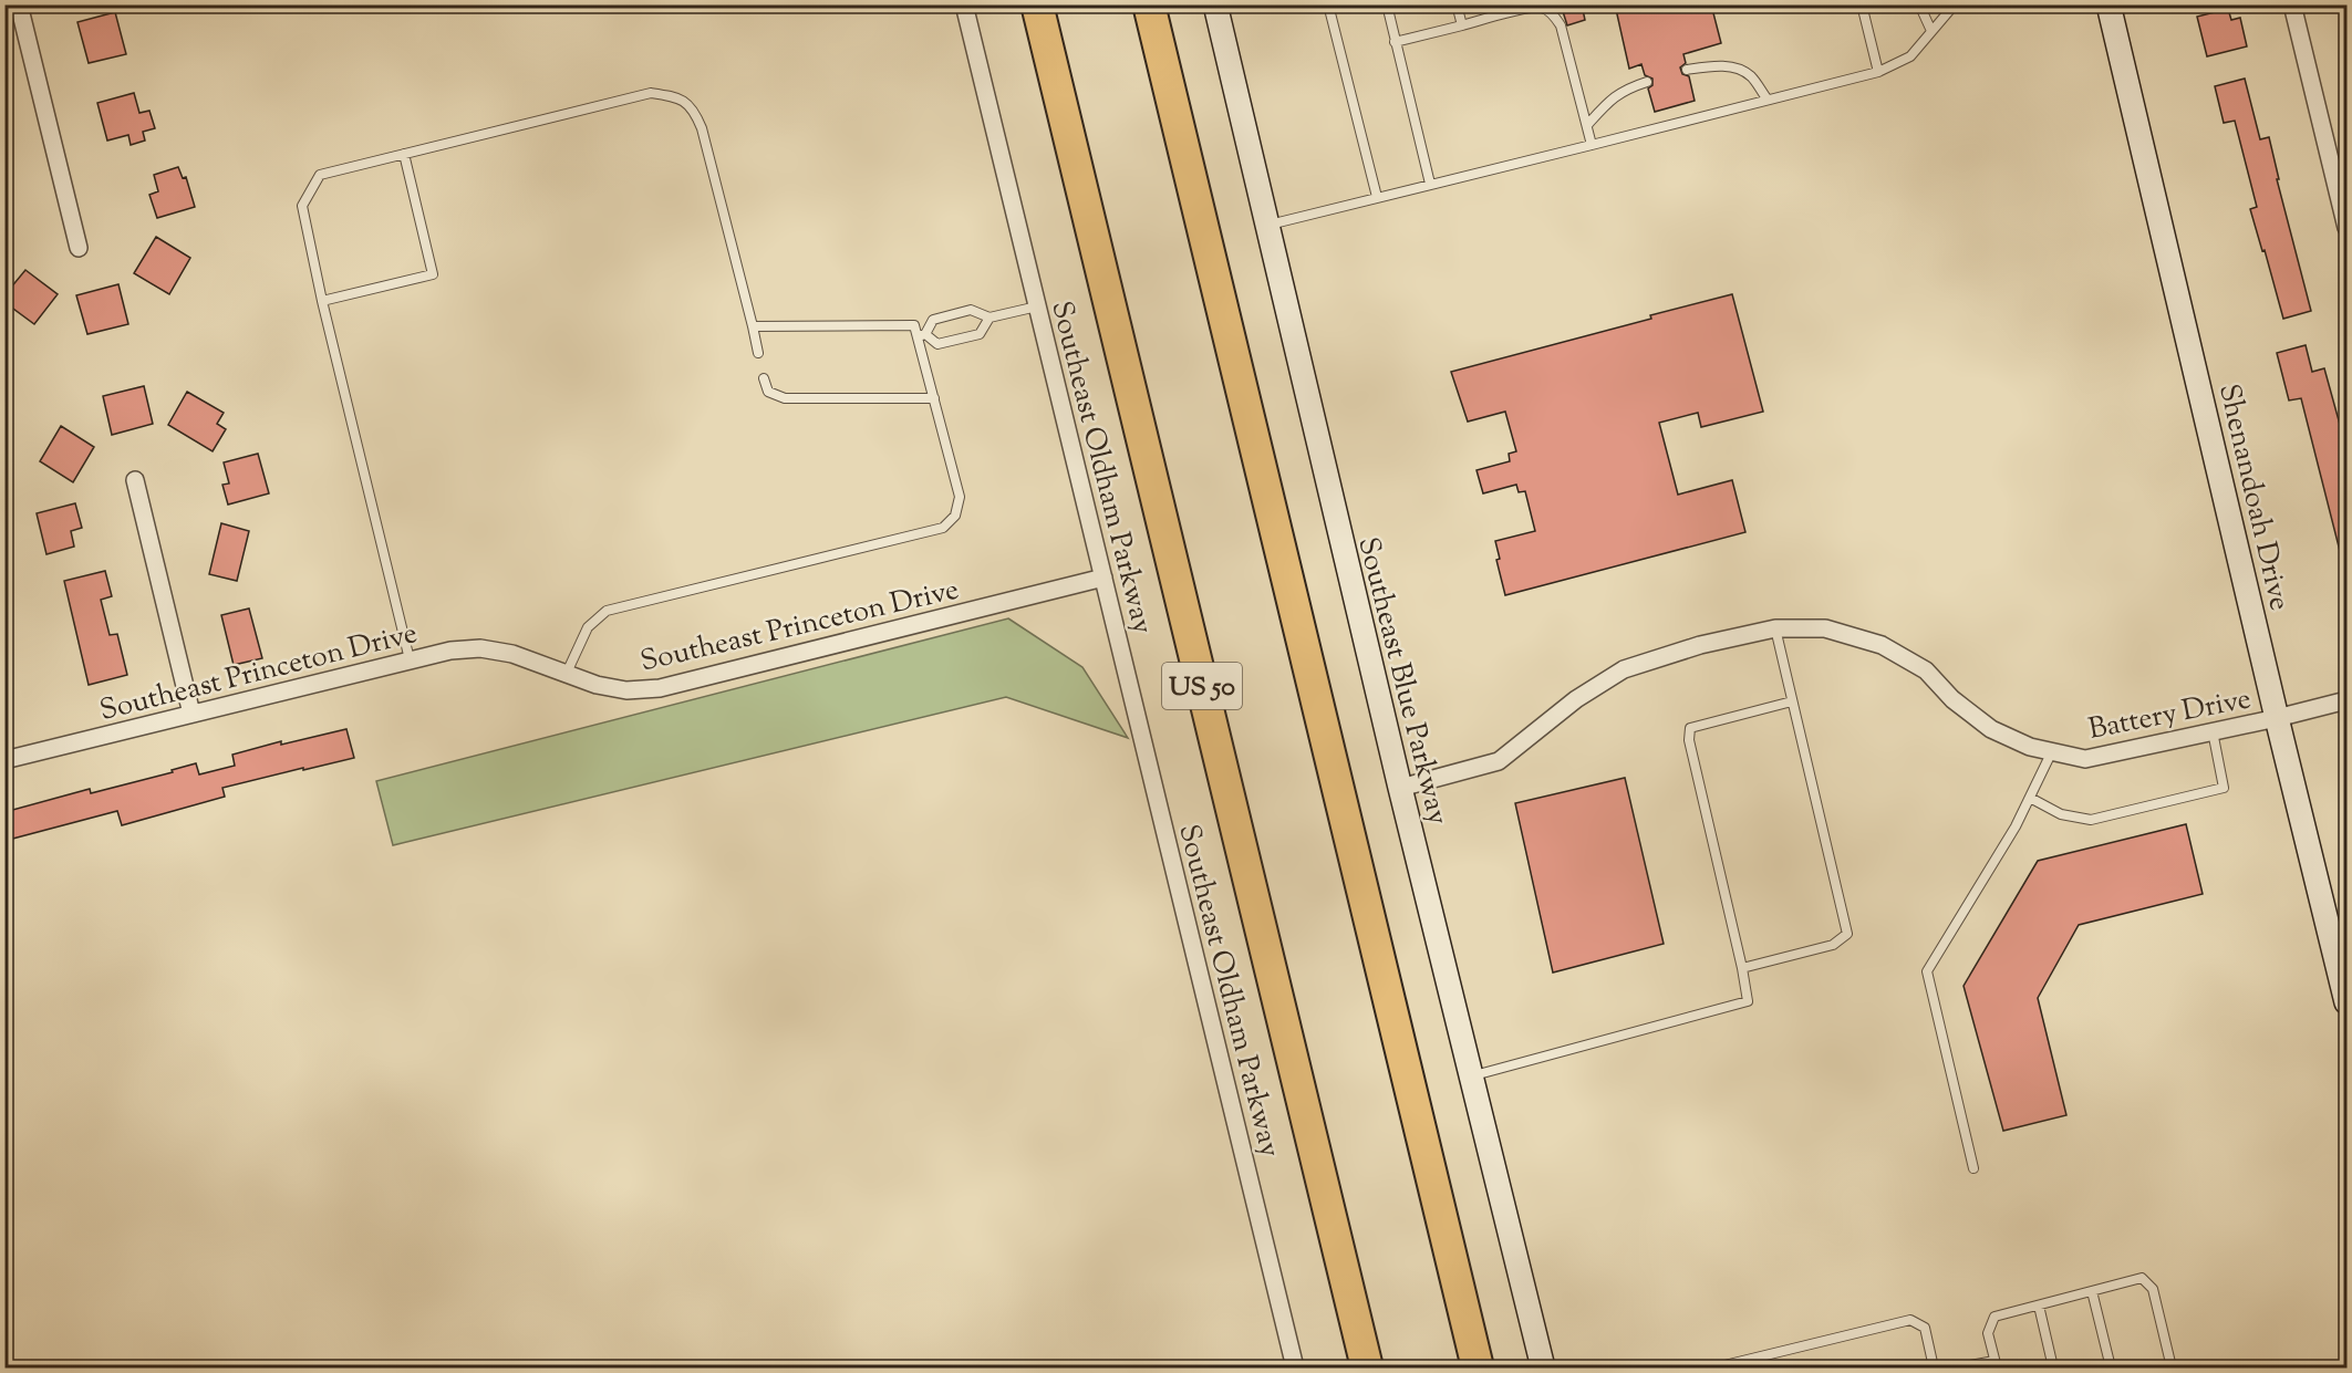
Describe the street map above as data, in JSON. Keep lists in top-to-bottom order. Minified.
{"streets":{"highway":["US 50"],"street":["Southeast Oldham Parkway","Shenandoah Drive","Southeast Princeton Drive","Southeast Blue Parkway","Battery Drive"]},"crossings":[["Southeast Oldham Parkway","Southeast Princeton Drive"],["Shenandoah Drive","Battery Drive"],["Southeast Blue Parkway","Battery Drive"]]}
